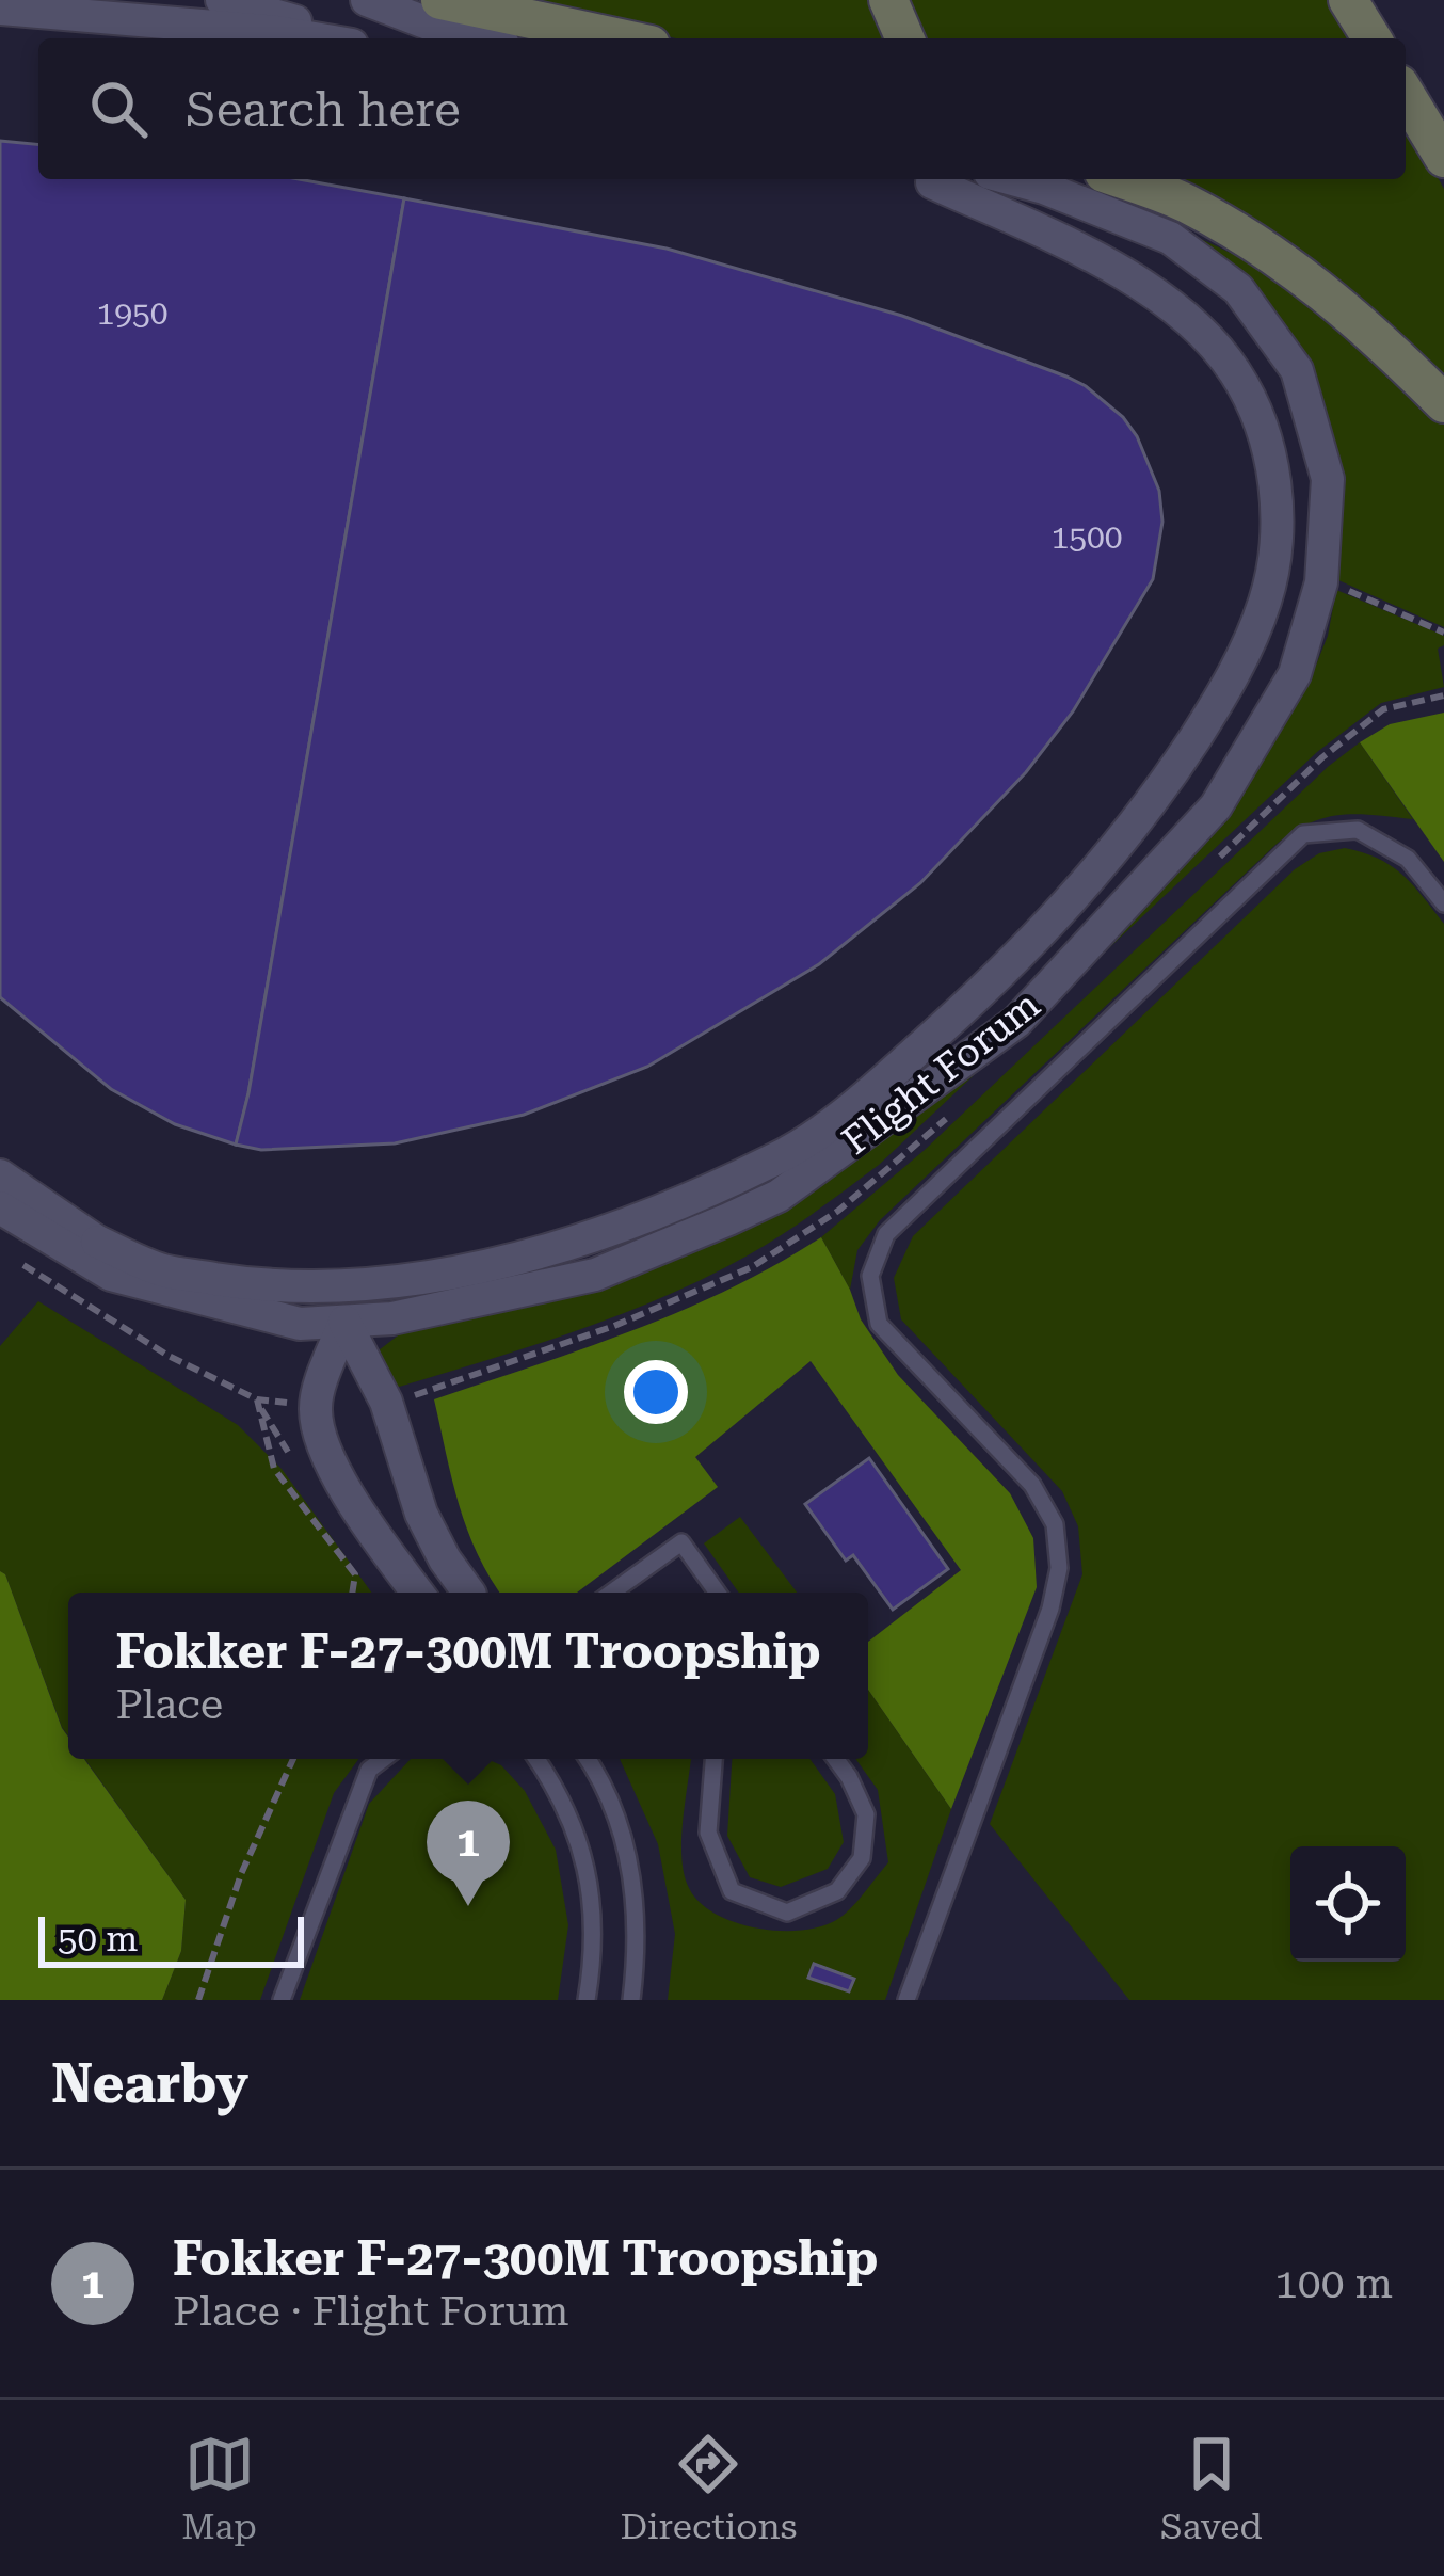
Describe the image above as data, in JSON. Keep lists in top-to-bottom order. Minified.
{"streets":{"street":["Flight Forum"]},"house_numbers":["1950","1500"],"scale_bar":"50 m","page":{"search":"Search here","popup":["Fokker F-27-300M Troopship","Place"],"pins":"1","scale":"50 m","heading":"Nearby","list":[{"mark":"1","name":"Fokker F-27-300M Troopship","note":"Place · Flight Forum","value":"100 m"}],"nav":["Map","Directions","Saved"]}}
